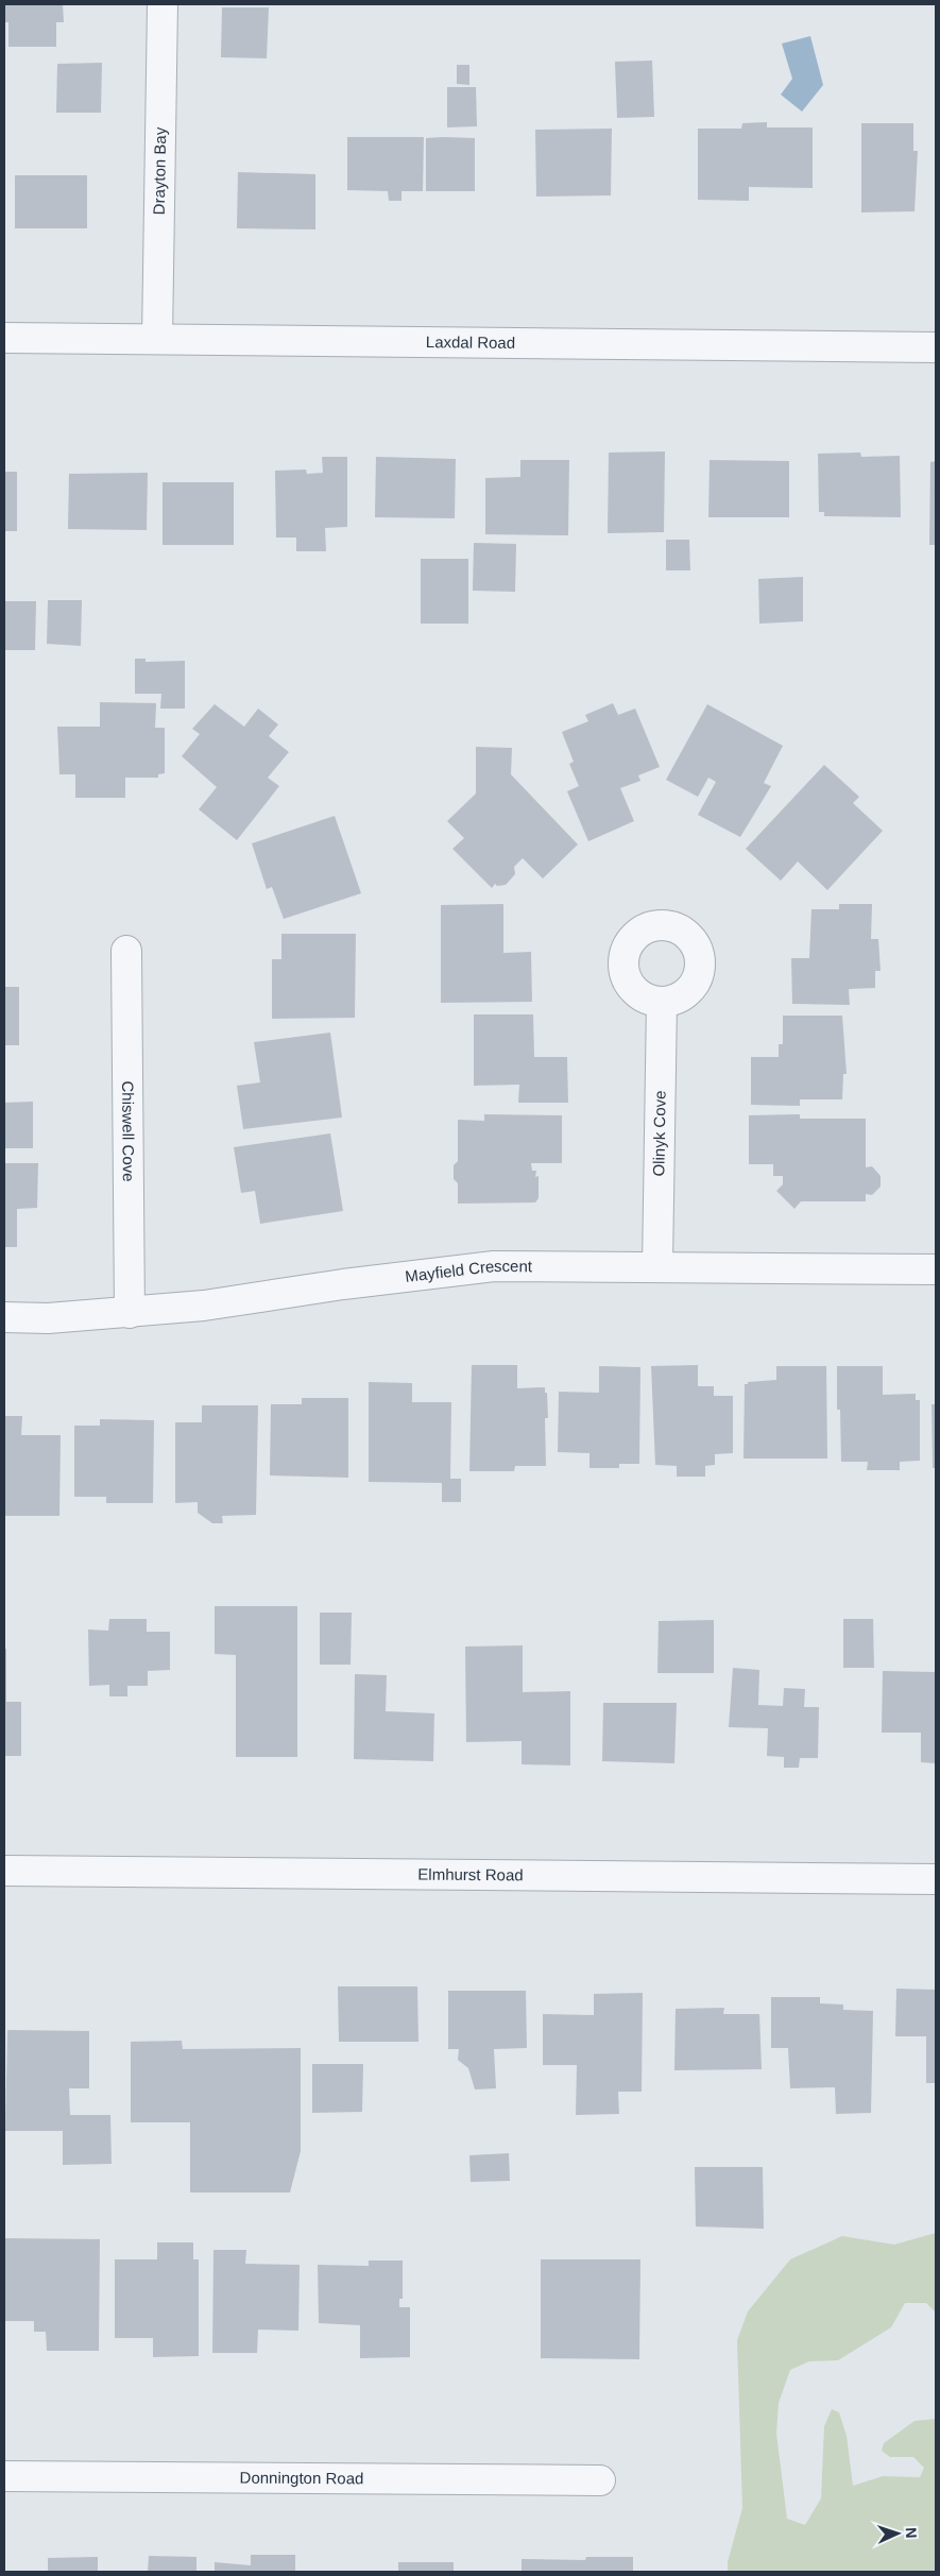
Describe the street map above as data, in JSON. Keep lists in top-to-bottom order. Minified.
{"streets":{"street":["Drayton Bay","Laxdal Road","Chiswell Cove","Olinyk Cove","Mayfield Crescent","Elmhurst Road","Donnington Road"]},"crossings":[["Drayton Bay","Laxdal Road"],["Chiswell Cove","Mayfield Crescent"],["Olinyk Cove","Mayfield Crescent"]],"north":"right"}
